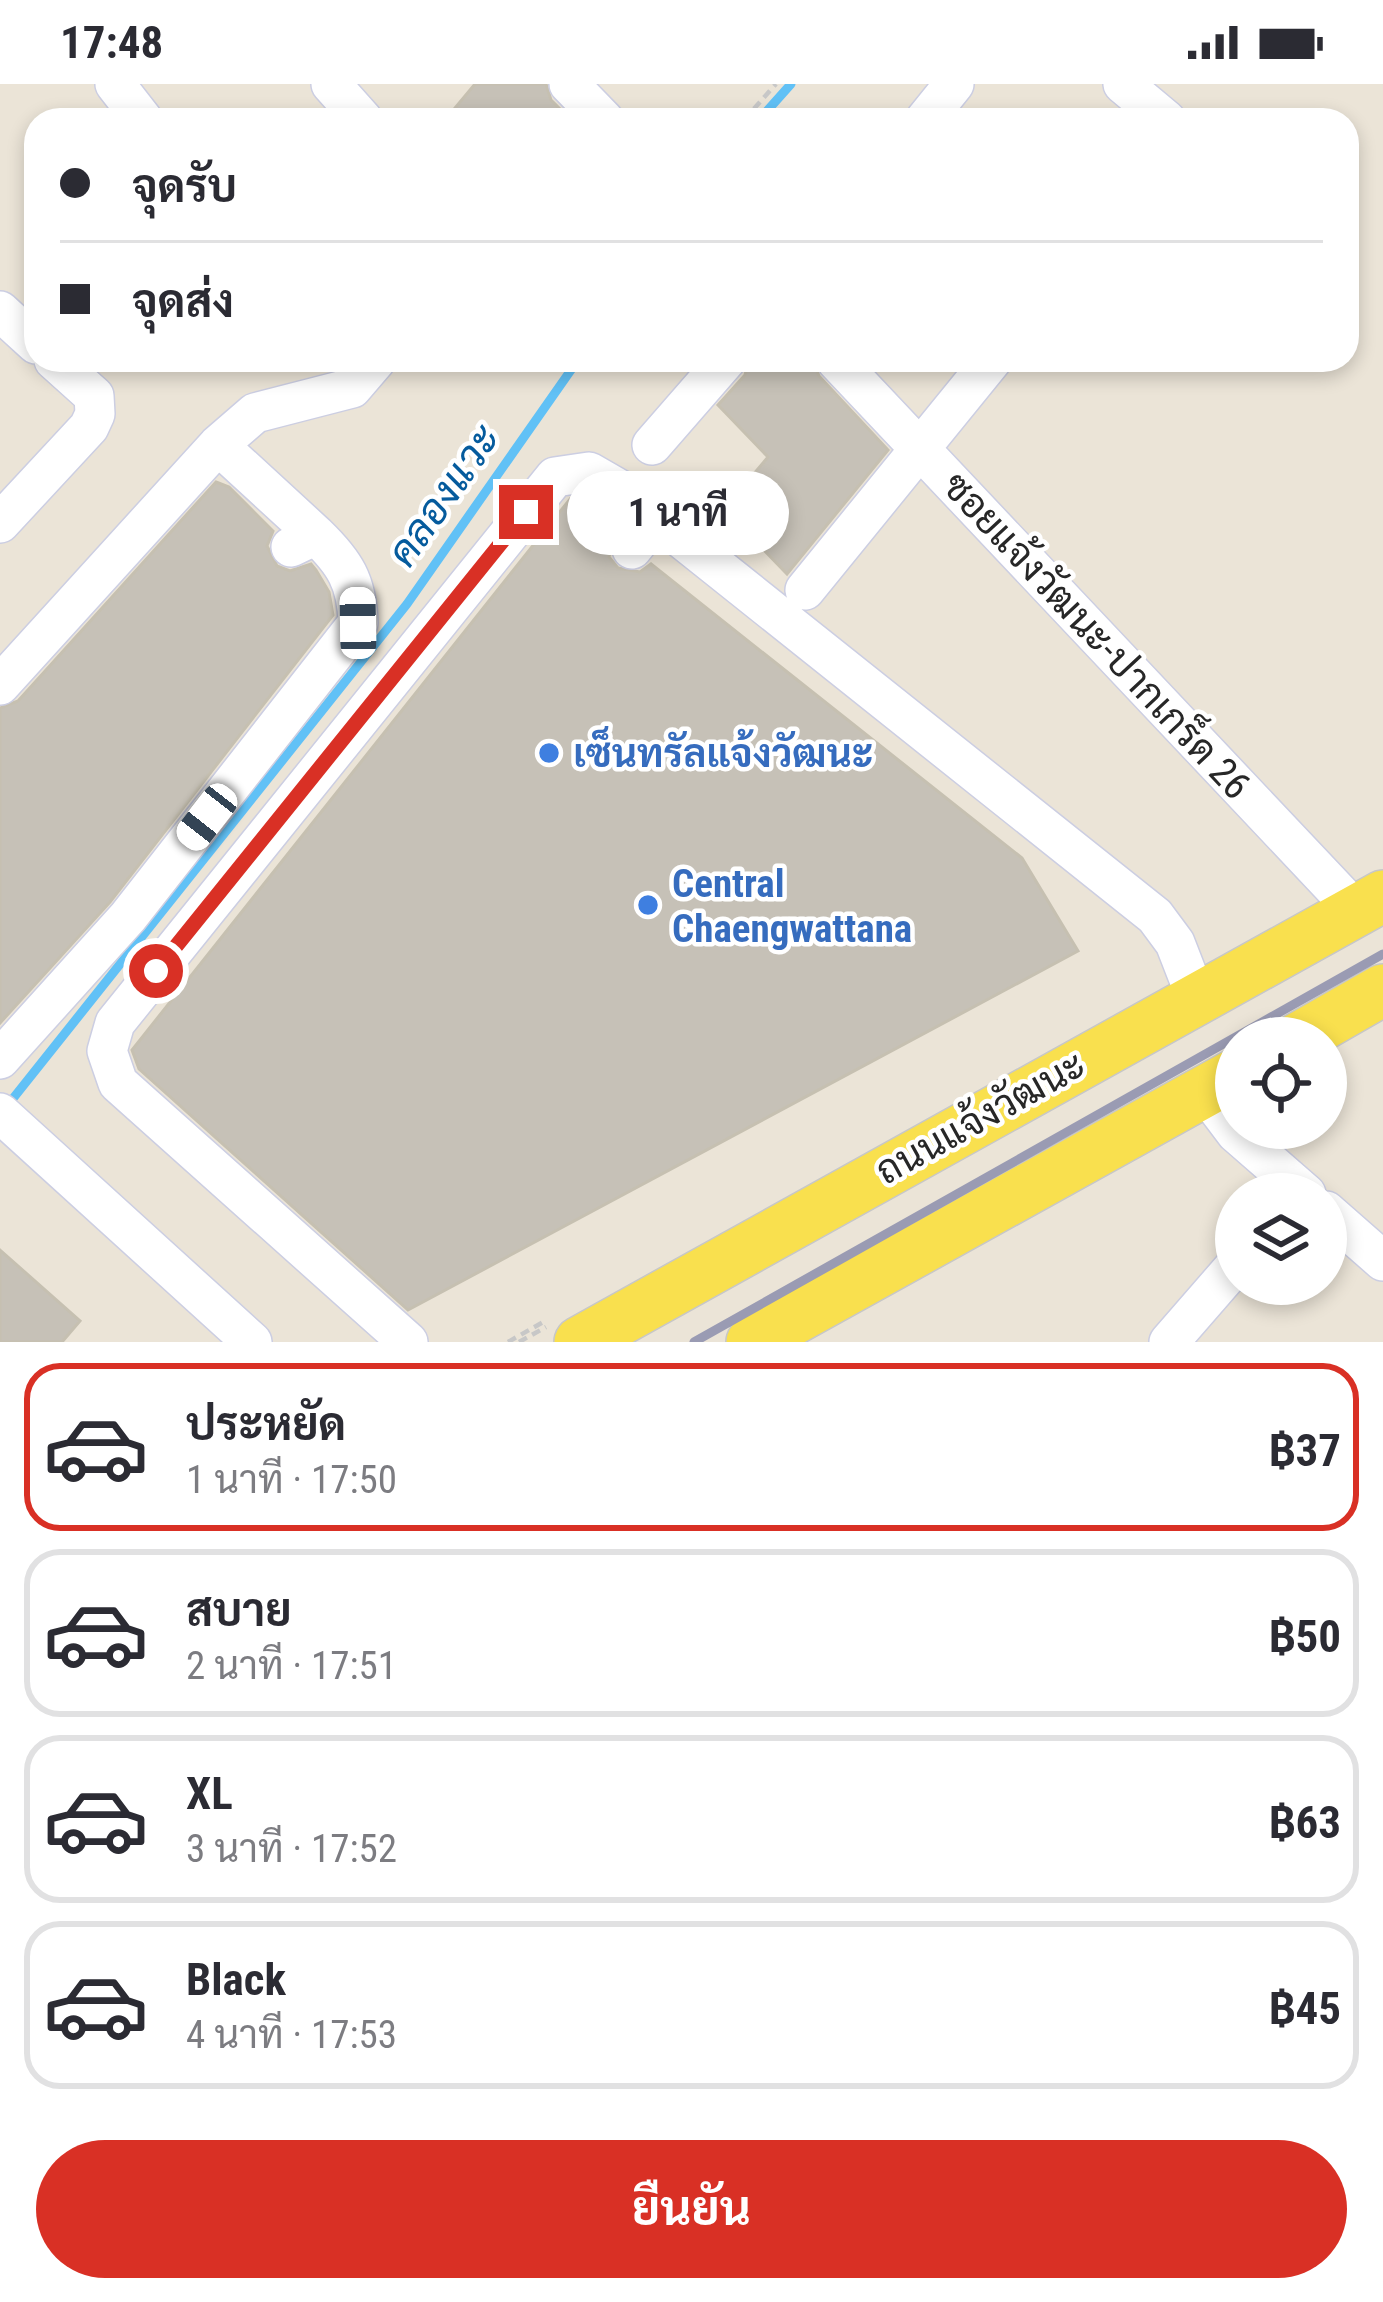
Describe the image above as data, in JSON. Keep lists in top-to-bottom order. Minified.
{"streets":{"main road":["ถนนแจ้งวัฒนะ"],"street":["ซอยแจ้งวัฒนะ-ปากเกร็ด 26"]},"crossings":[["ซอยแจ้งวัฒนะ-ปากเกร็ด 26","ถนนแจ้งวัฒนะ"]],"water":["คลองแวะ"],"places":["เซ็นทรัลแจ้งวัฒนะ","Central Chaengwattana"],"page":{"status":"17:48","banner":["จุดรับ","จุดส่ง"],"bubble":"1 นาที","list":[{"name":"ประหยัด","note":"1 นาที · 17:50","value":"฿37"},{"name":"สบาย","note":"2 นาที · 17:51","value":"฿50"},{"name":"XL","note":"3 นาที · 17:52","value":"฿63"},{"name":"Black","note":"4 นาที · 17:53","value":"฿45"}],"buttons":"ยืนยัน"}}
